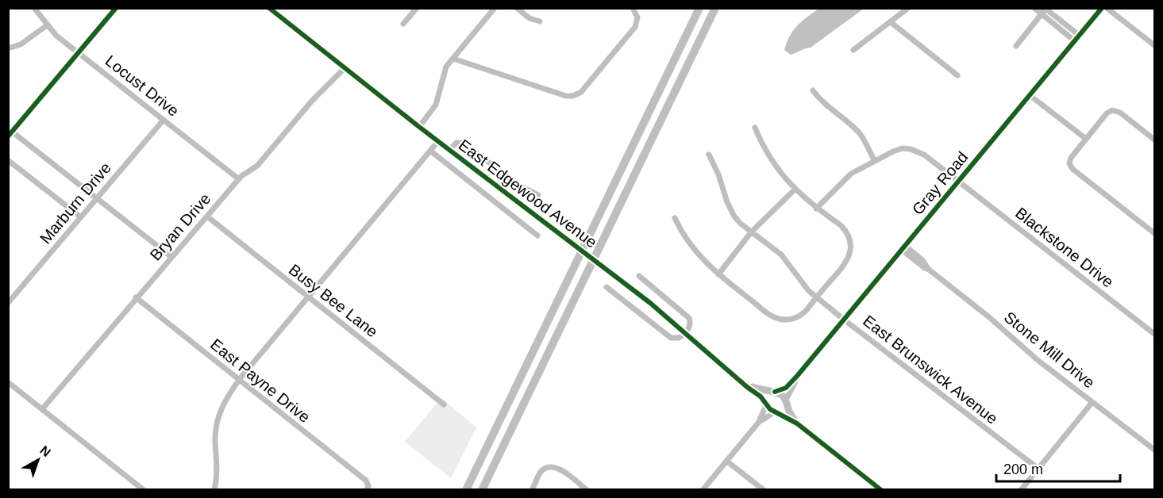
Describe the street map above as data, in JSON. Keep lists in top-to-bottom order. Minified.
{"streets":{"main road":["East Edgewood Avenue"],"street":["Locust Drive","Gray Road","Marburn Drive","Bryan Drive","Blackstone Drive","Busy Bee Lane","Stone Mill Drive","East Brunswick Avenue","East Payne Drive"]},"crossings":[["Locust Drive","Marburn Drive"],["Locust Drive","Bryan Drive"],["Gray Road","East Edgewood Avenue"],["Gray Road","Blackstone Drive"],["Gray Road","Stone Mill Drive"],["Gray Road","East Brunswick Avenue"],["East Edgewood Avenue","Bryan Drive"],["Bryan Drive","Busy Bee Lane"],["Bryan Drive","East Payne Drive"]],"scale_bar":"200 m","north":"top right"}
